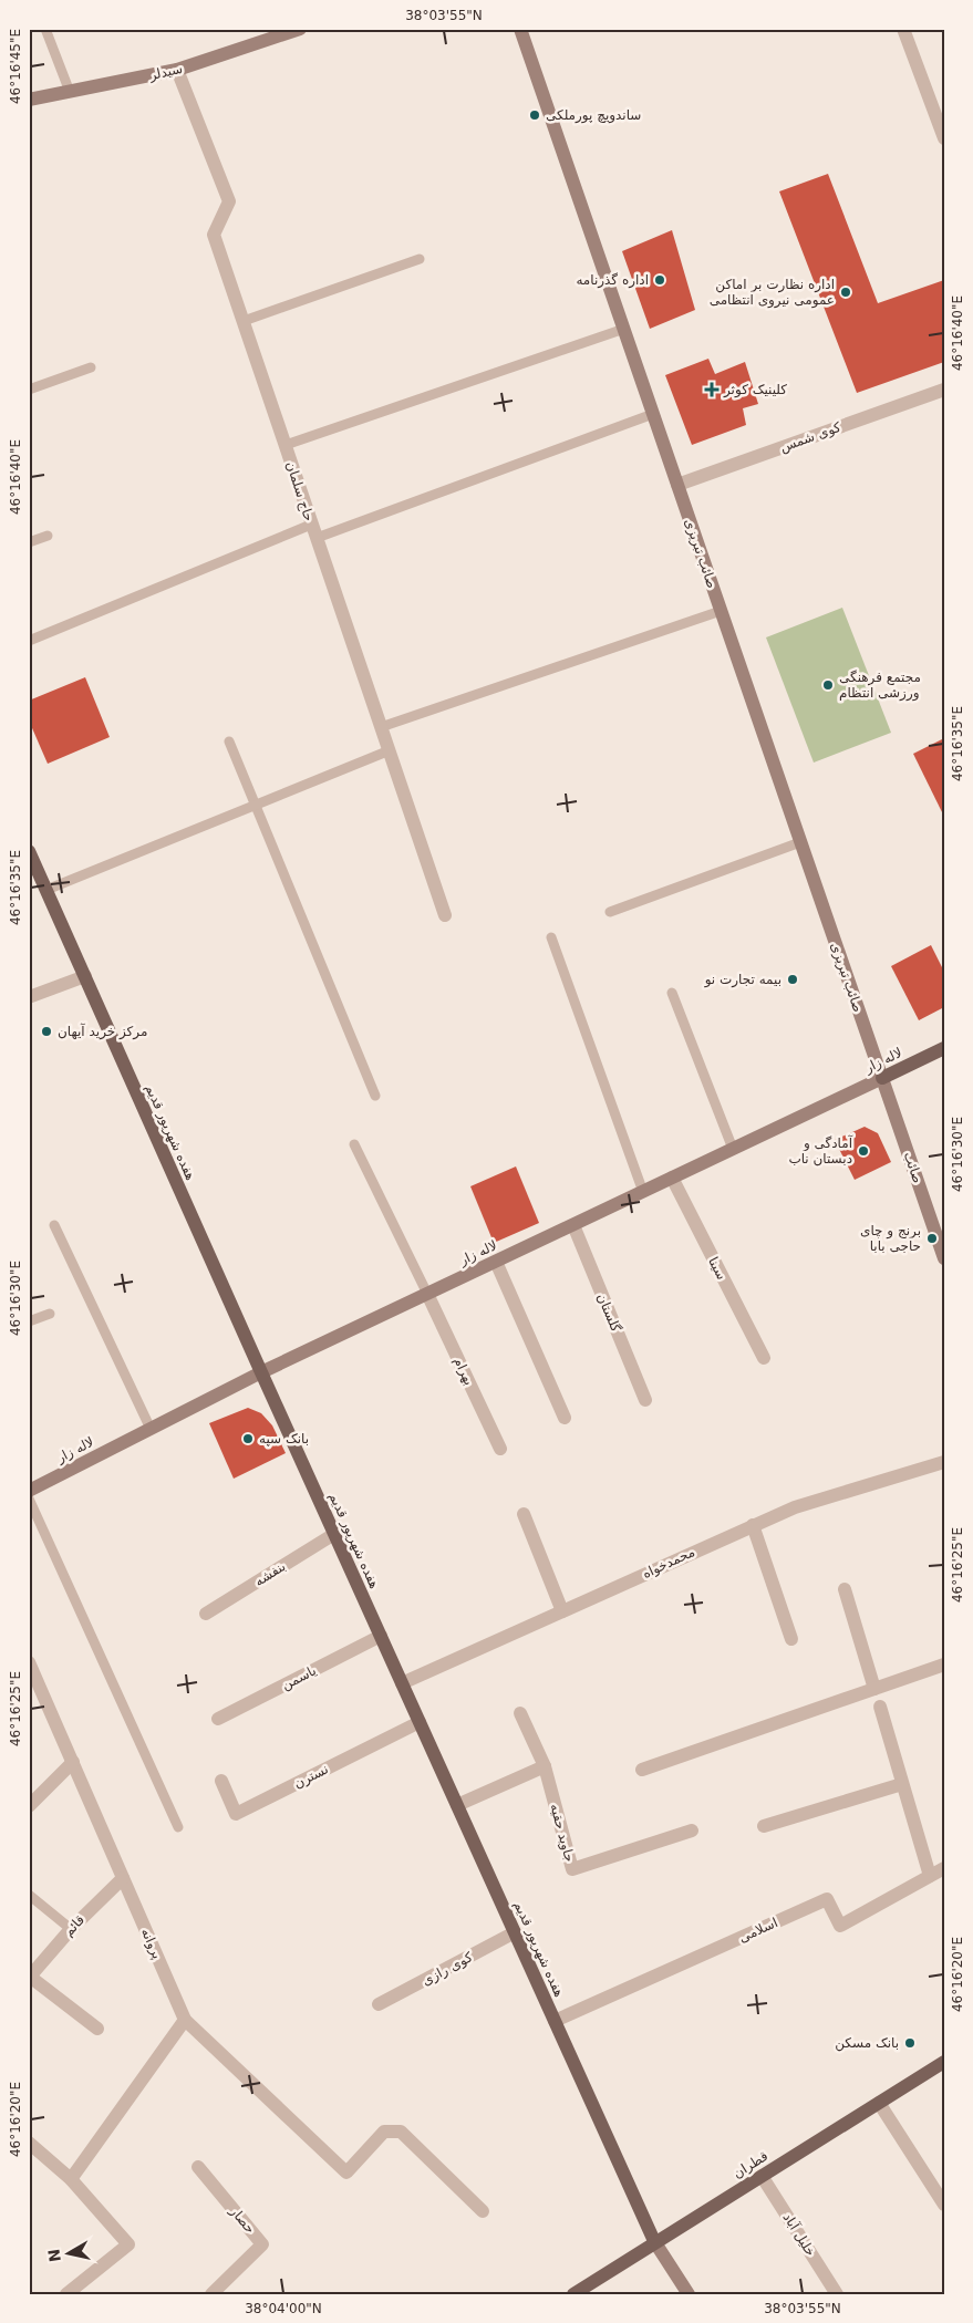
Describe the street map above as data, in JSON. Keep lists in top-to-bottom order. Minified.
{"streets":{"main road":["سیدلر","صائب تبریزی","لاله زار","هفده شهریور قدیم","صائب","قطران"],"street":["کوی شمس","حاج سلمان","سینا","گلستان","بهرام","محمدخواه","بنفشه","یاسمن","نسترن","جاوید حقیه","قائم","اسلامی","پروانه","کوی رازی","حصار","خلیل آباد"]},"crossings":[["سیدلر","حاج سلمان"],["کوی شمس","صائب تبریزی"],["صائب تبریزی","لاله زار"],["صائب تبریزی","صائب"],["لاله زار","هفده شهریور قدیم"],["لاله زار","صائب"],["لاله زار","سینا"],["لاله زار","گلستان"],["لاله زار","بهرام"],["هفده شهریور قدیم","محمدخواه"],["هفده شهریور قدیم","بنفشه"],["هفده شهریور قدیم","یاسمن"],["هفده شهریور قدیم","نسترن"],["هفده شهریور قدیم","اسلامی"],["هفده شهریور قدیم","کوی رازی"],["هفده شهریور قدیم","قطران"],["قائم","پروانه"],["قطران","خلیل آباد"]],"places":{"other":["ساندویچ پورملکی","اداره گذرنامه","اداره نظارت بر اماکن عمومی نیروی انتظامی","مجتمع فرهنگی ورزشی انتظام","بیمه تجارت نو","مرکز خرید آیهان","آمادگی و دبستان ناب","برنج و چای حاجی بابا","بانک سپه","بانک مسکن"],"health":["کلینیک کوثر"]},"north":"left","coordinates":["38°03'55\"N","46°16'45\"E","46°16'40\"E","46°16'35\"E","46°16'30\"E","46°16'25\"E","46°16'20\"E","38°04'00\"N"]}
